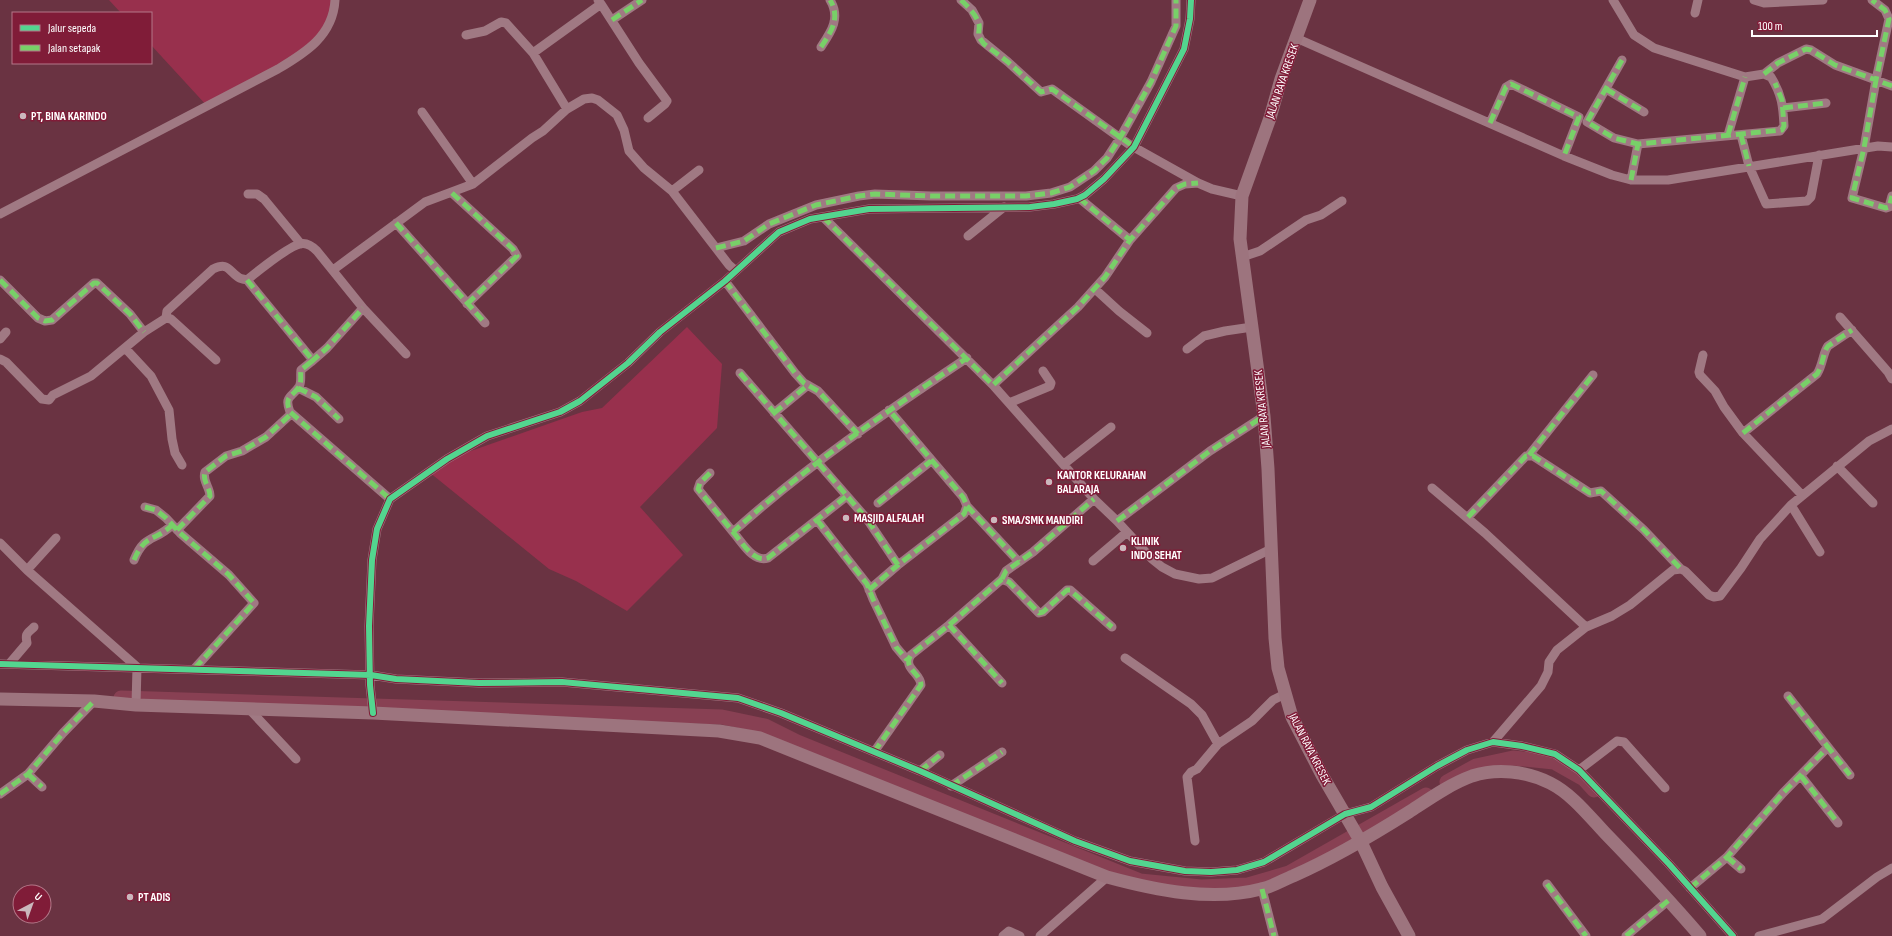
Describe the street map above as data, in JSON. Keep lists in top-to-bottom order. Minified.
{"streets":{"street":["JALAN RAYA KRESEK"]},"places":["PT, BINA KARINDO","KANTOR KELURAHAN BALARAJA","MASJID ALFALAH","SMA/SMK MANDIRI","KLINIK INDO SEHAT","PT ADIS"],"legend":["Jalur sepeda","Jalan setapak"],"scale_bar":"100 m","north":"top right"}
